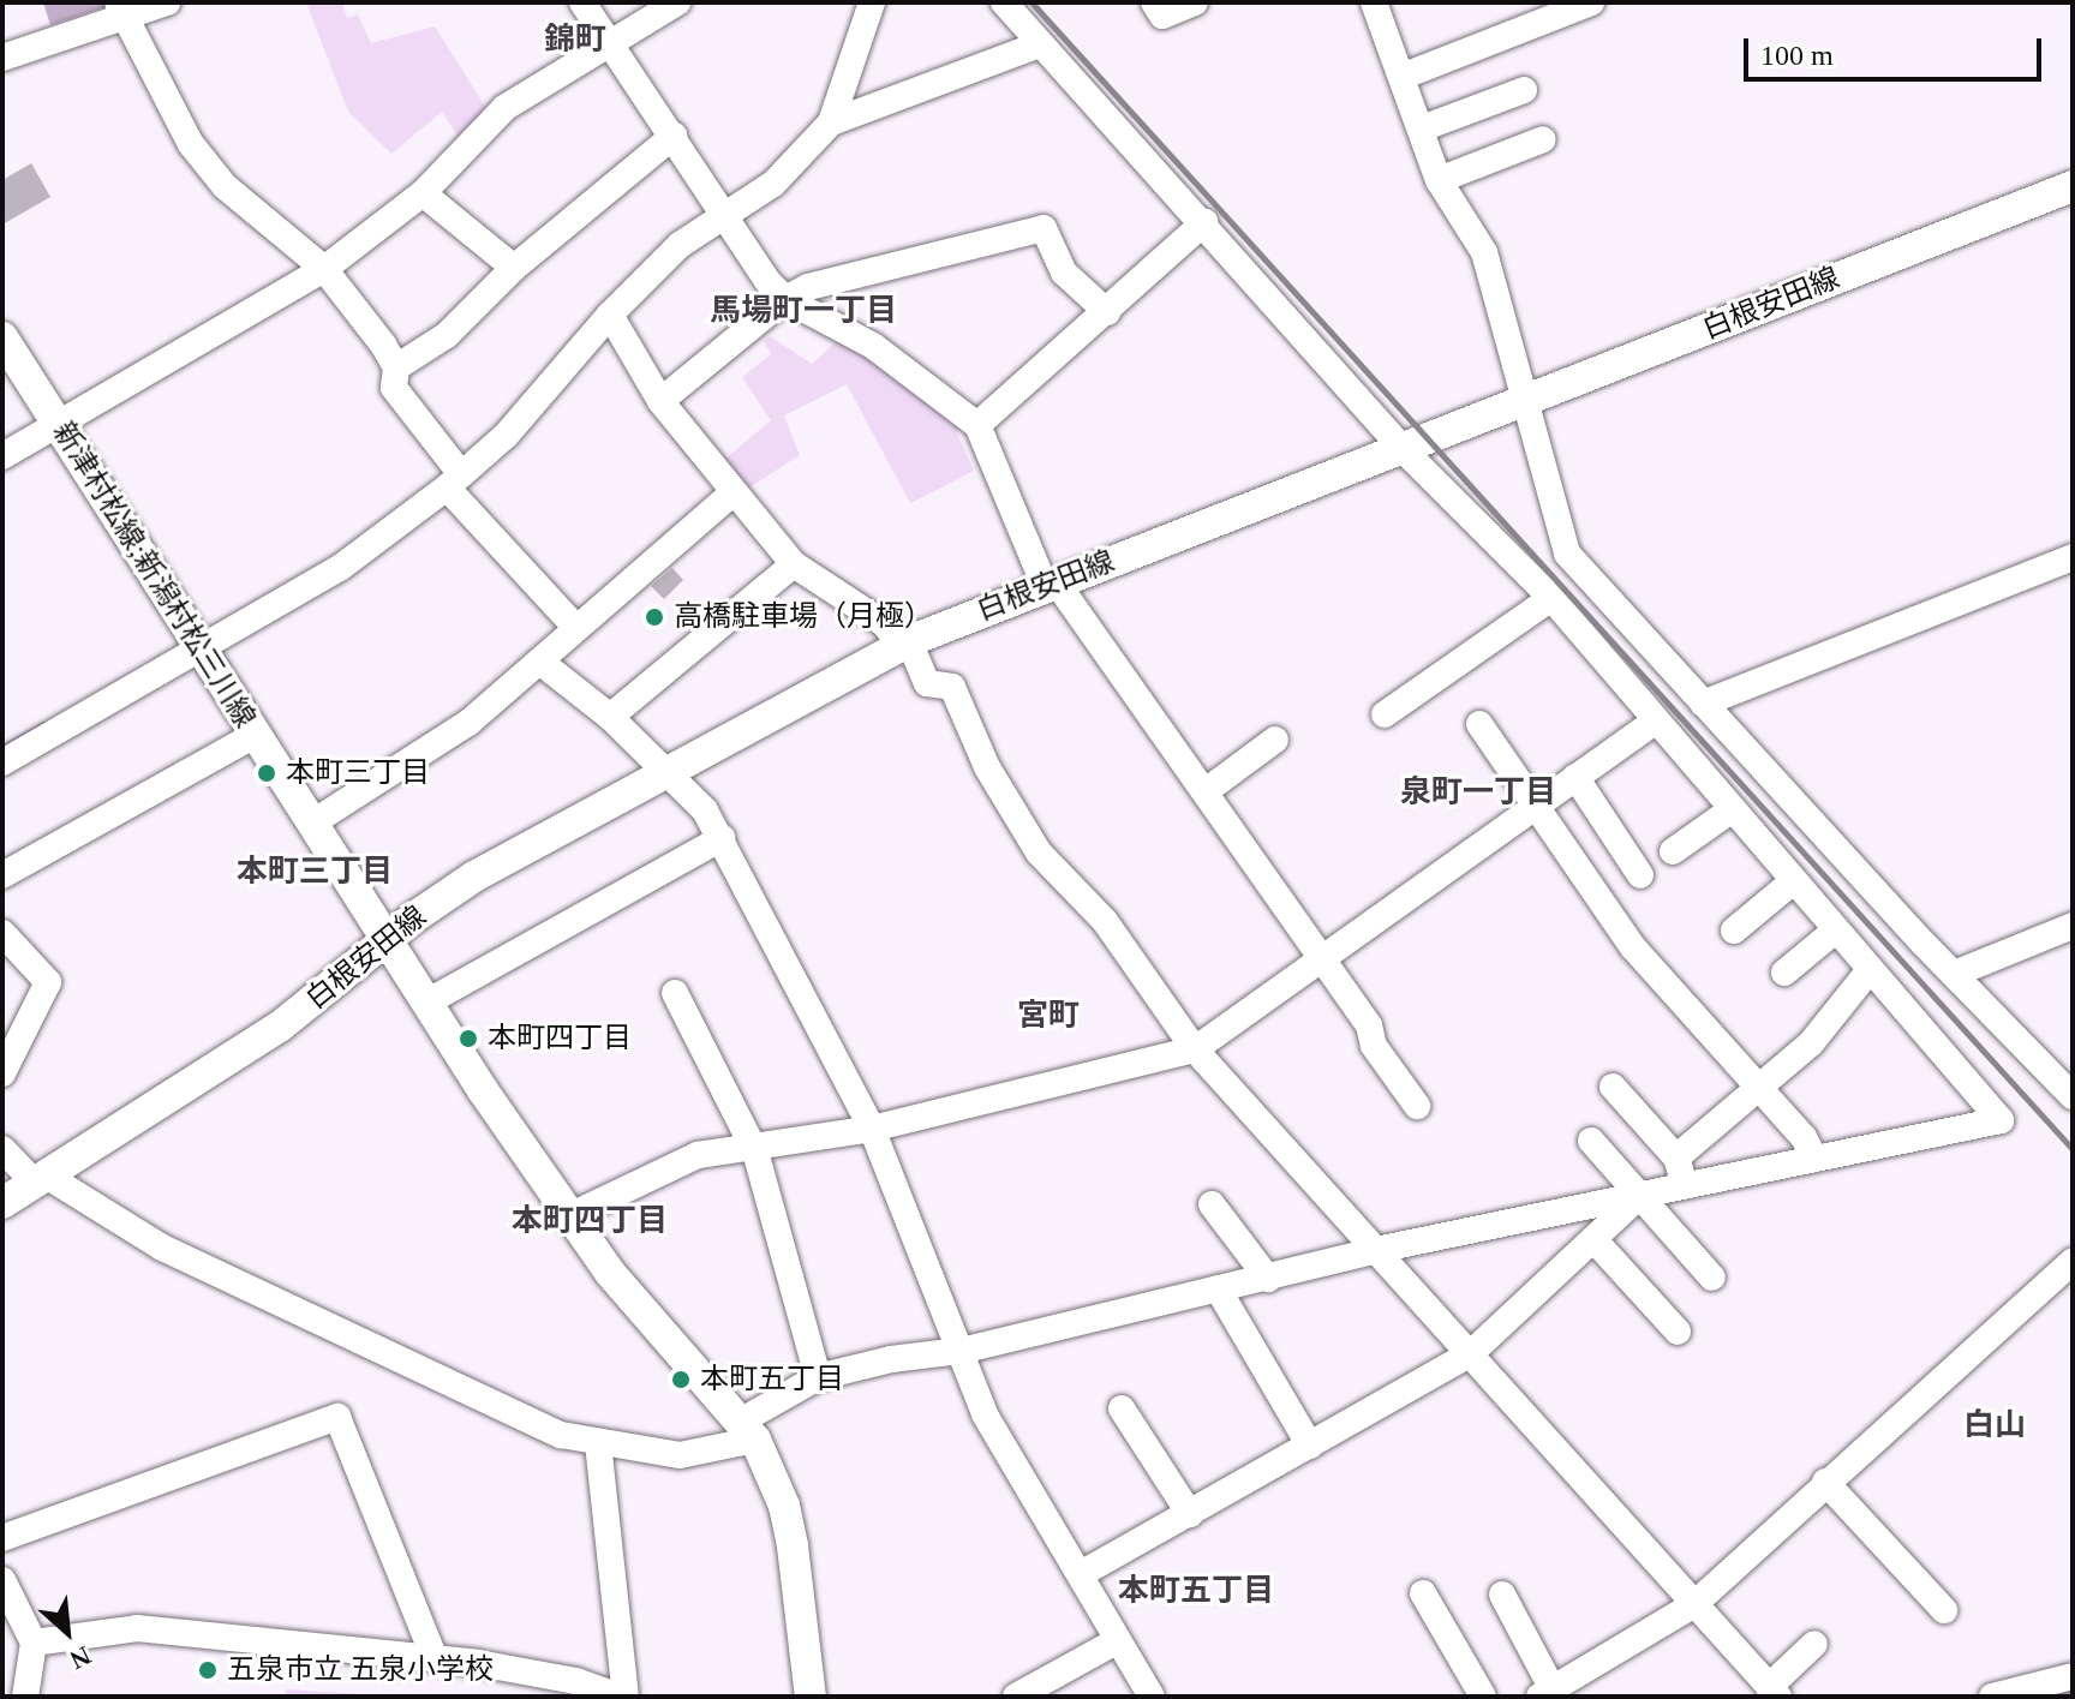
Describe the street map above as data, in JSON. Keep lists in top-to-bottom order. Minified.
{"streets":{"main road":["白根安田線","新津村松線;新潟村松三川線"]},"crossings":[["白根安田線","新津村松線;新潟村松三川線"]],"districts":["錦町","馬場町一丁目","泉町一丁目","本町三丁目","宮町","本町四丁目","白山","本町五丁目"],"places":["高橋駐車場（月極）","本町三丁目","本町四丁目","本町五丁目","五泉市立 五泉小学校"],"scale_bar":"100 m","north":"bottom right"}
